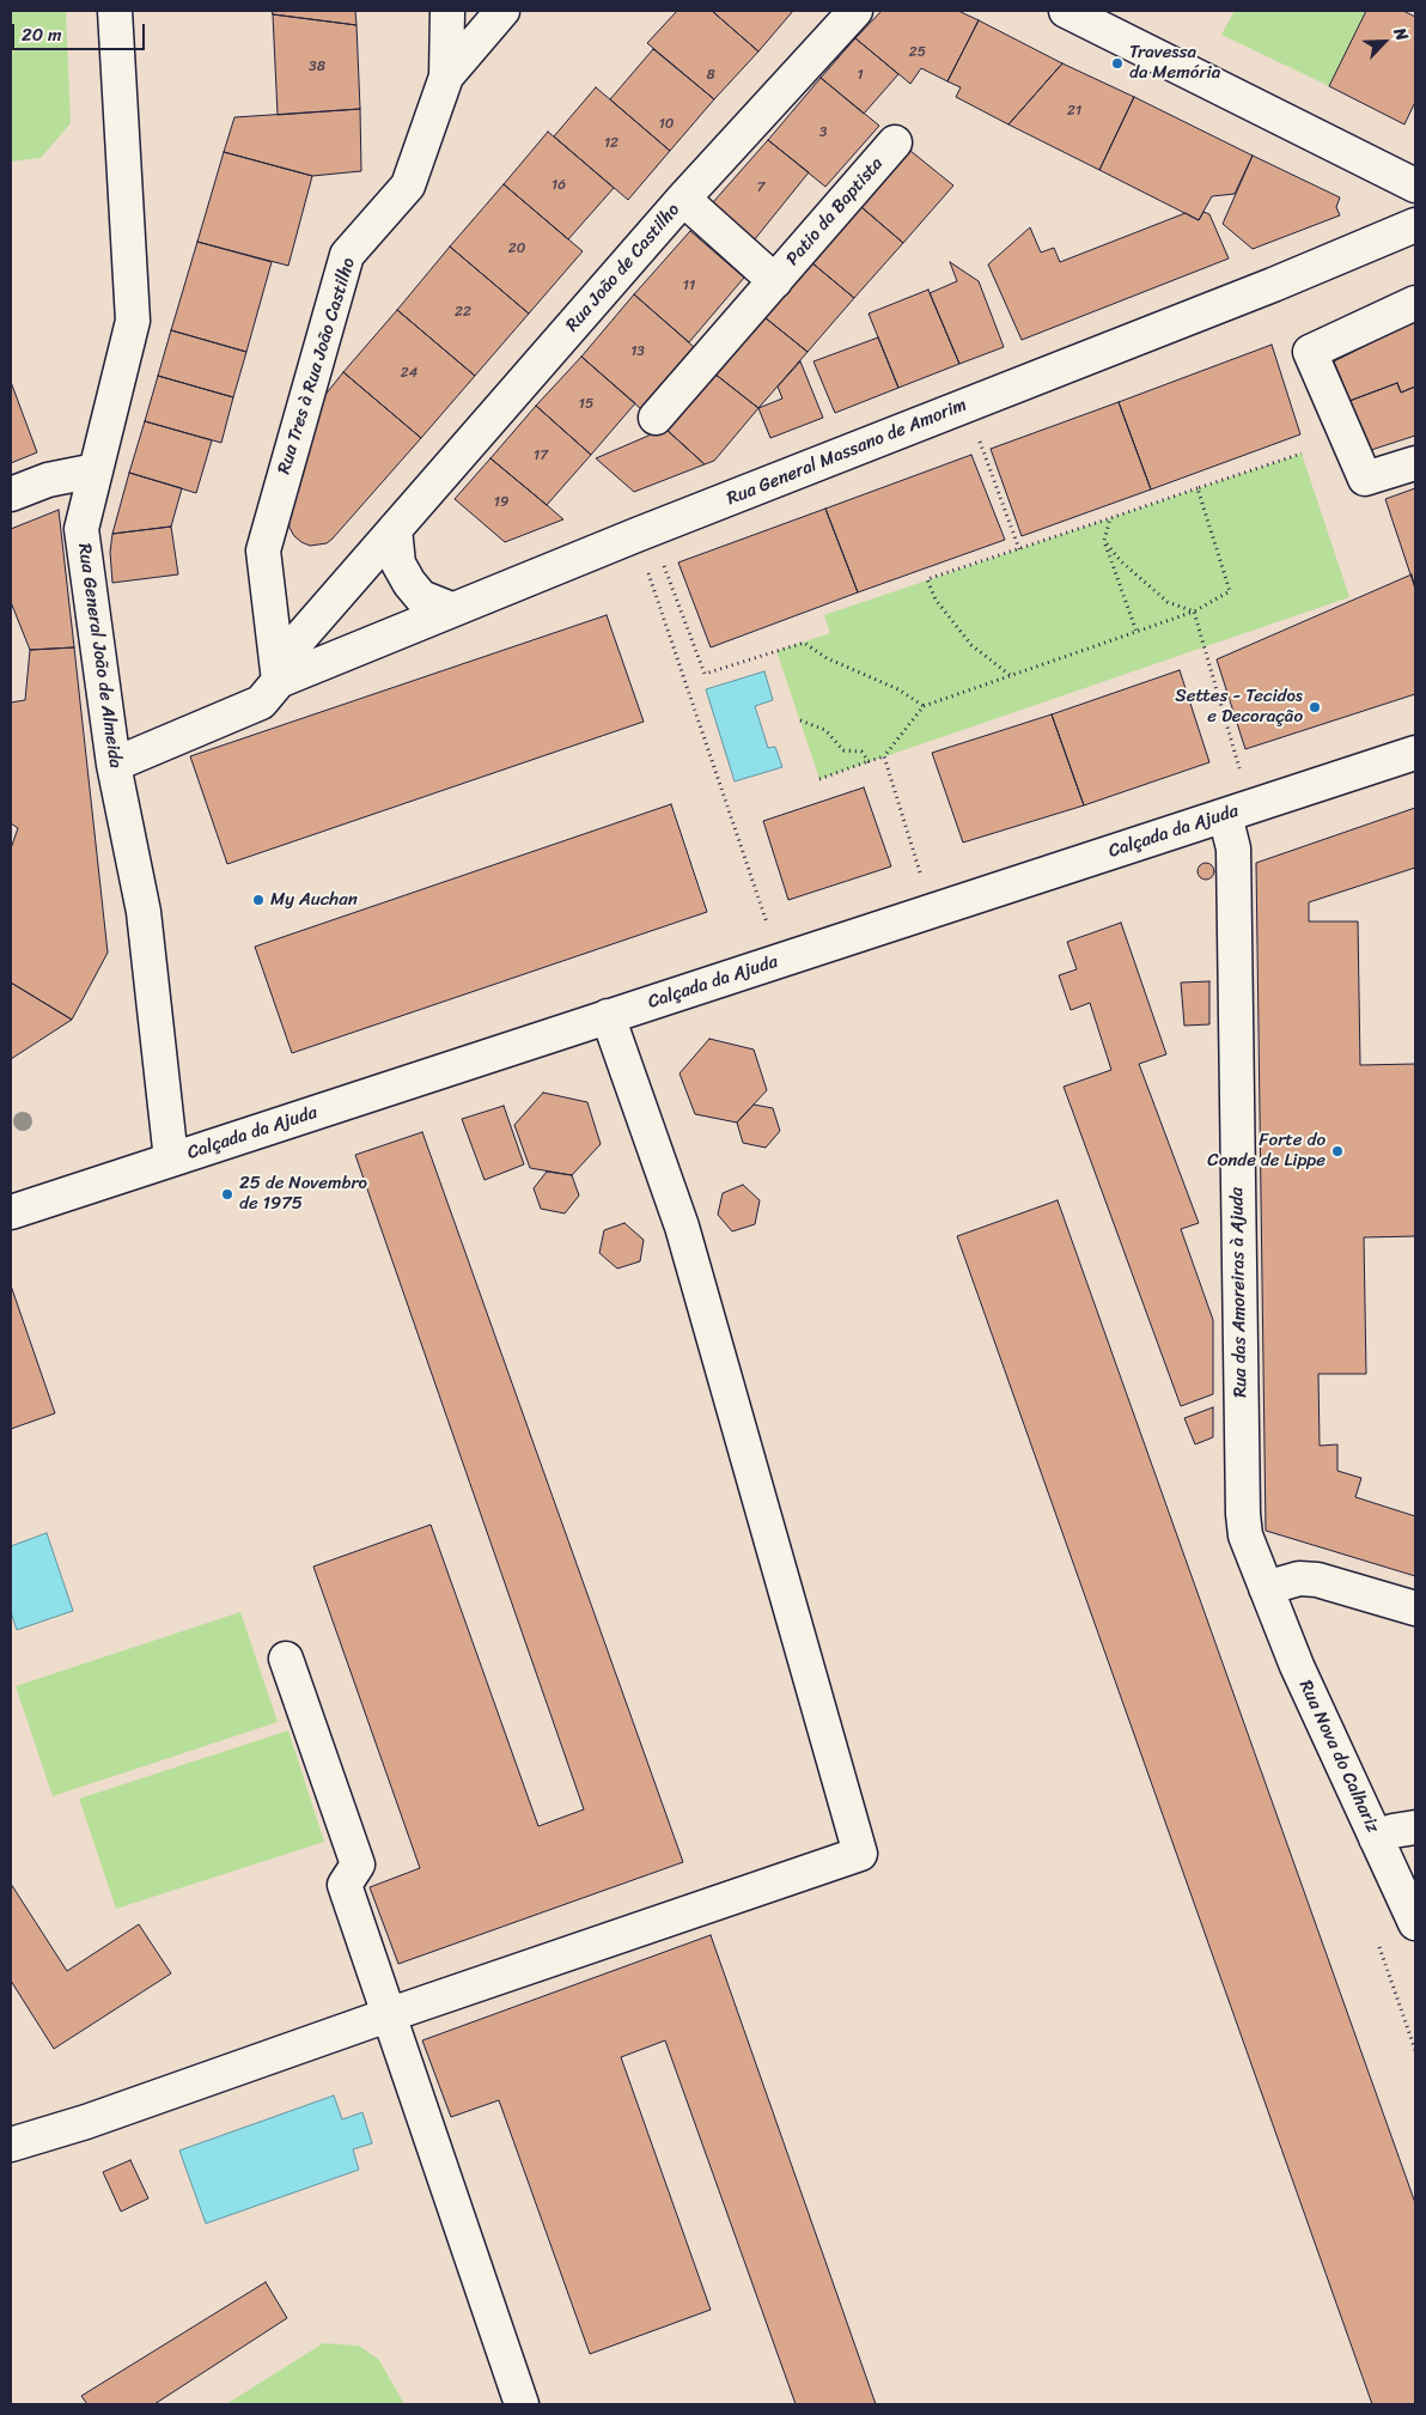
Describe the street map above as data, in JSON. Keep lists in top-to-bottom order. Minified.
{"streets":{"street":["Patio da Baptista","Rua João de Castilho","Rua Tres à Rua João Castilho","Rua General Massano de Amorim","Rua General João de Almeida","Calçada da Ajuda","Rua das Amoreiras à Ajuda","Rua Nova do Calhariz"]},"crossings":[["Patio da Baptista","Rua João de Castilho"],["Rua João de Castilho","Rua Tres à Rua João Castilho"],["Rua João de Castilho","Rua General Massano de Amorim"],["Rua João de Castilho","Rua General João de Almeida"],["Rua Tres à Rua João Castilho","Rua General Massano de Amorim"],["Rua General João de Almeida","Calçada da Ajuda"],["Calçada da Ajuda","Rua das Amoreiras à Ajuda"],["Rua das Amoreiras à Ajuda","Rua Nova do Calhariz"]],"places":["Travessa da Memória","Settes - Tecidos e Decoração","My Auchan","Forte do Conde de Lippe","25 de Novembro de 1975"],"house_numbers":["25","38","8","1","21","10","3","12","16","7","20","11","22","13","24","15","17","19"],"scale_bar":"20 m","north":"top right"}
